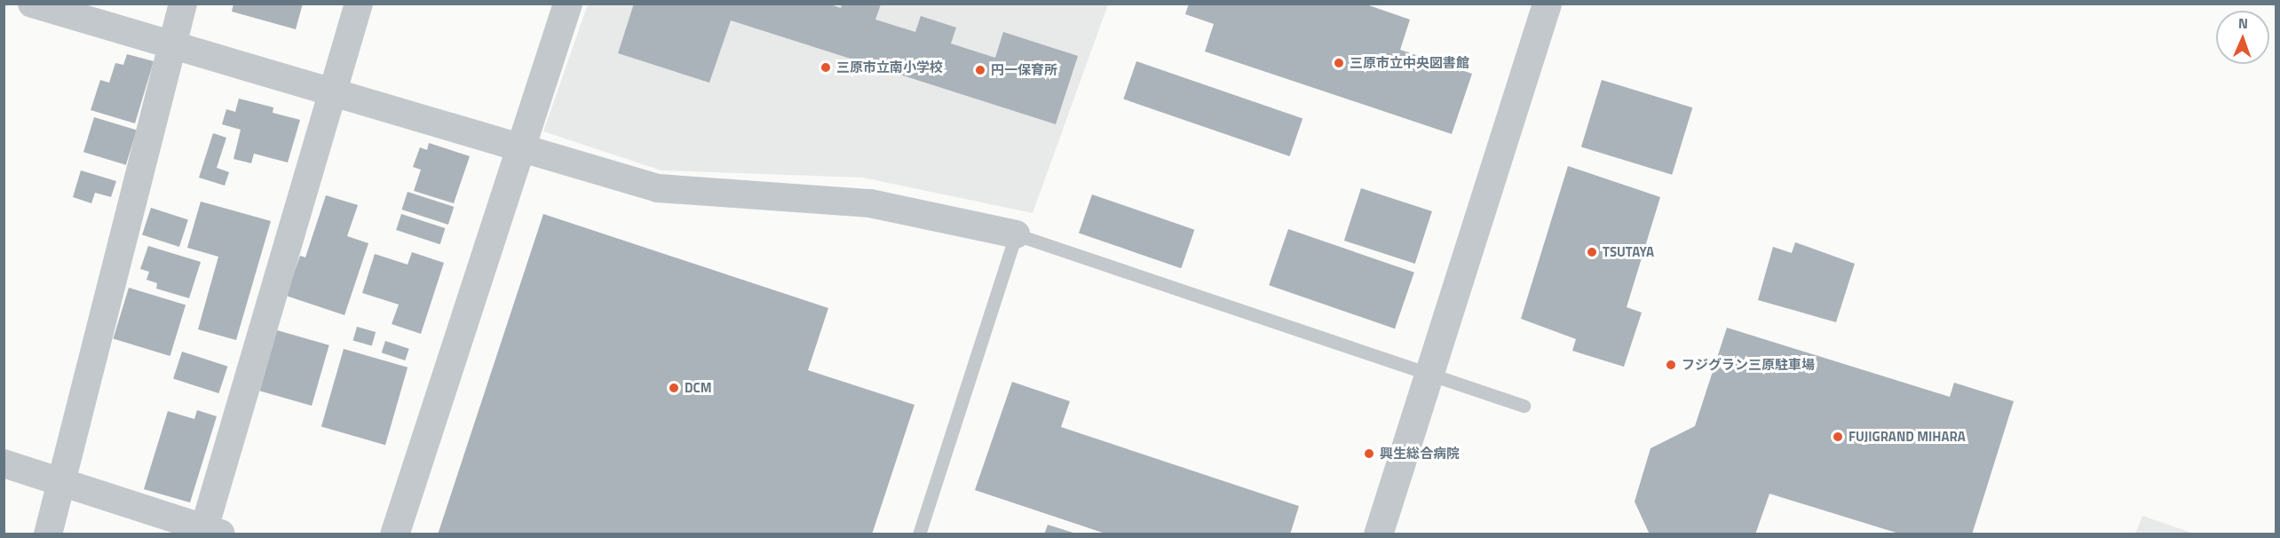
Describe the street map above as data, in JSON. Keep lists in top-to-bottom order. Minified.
{"places":["三原市立中央図書館","三原市立南小学校","円一保育所","TSUTAYA","フジグラン三原駐車場","DCM","FUJIGRAND MIHARA","興生総合病院"],"north":"top"}
